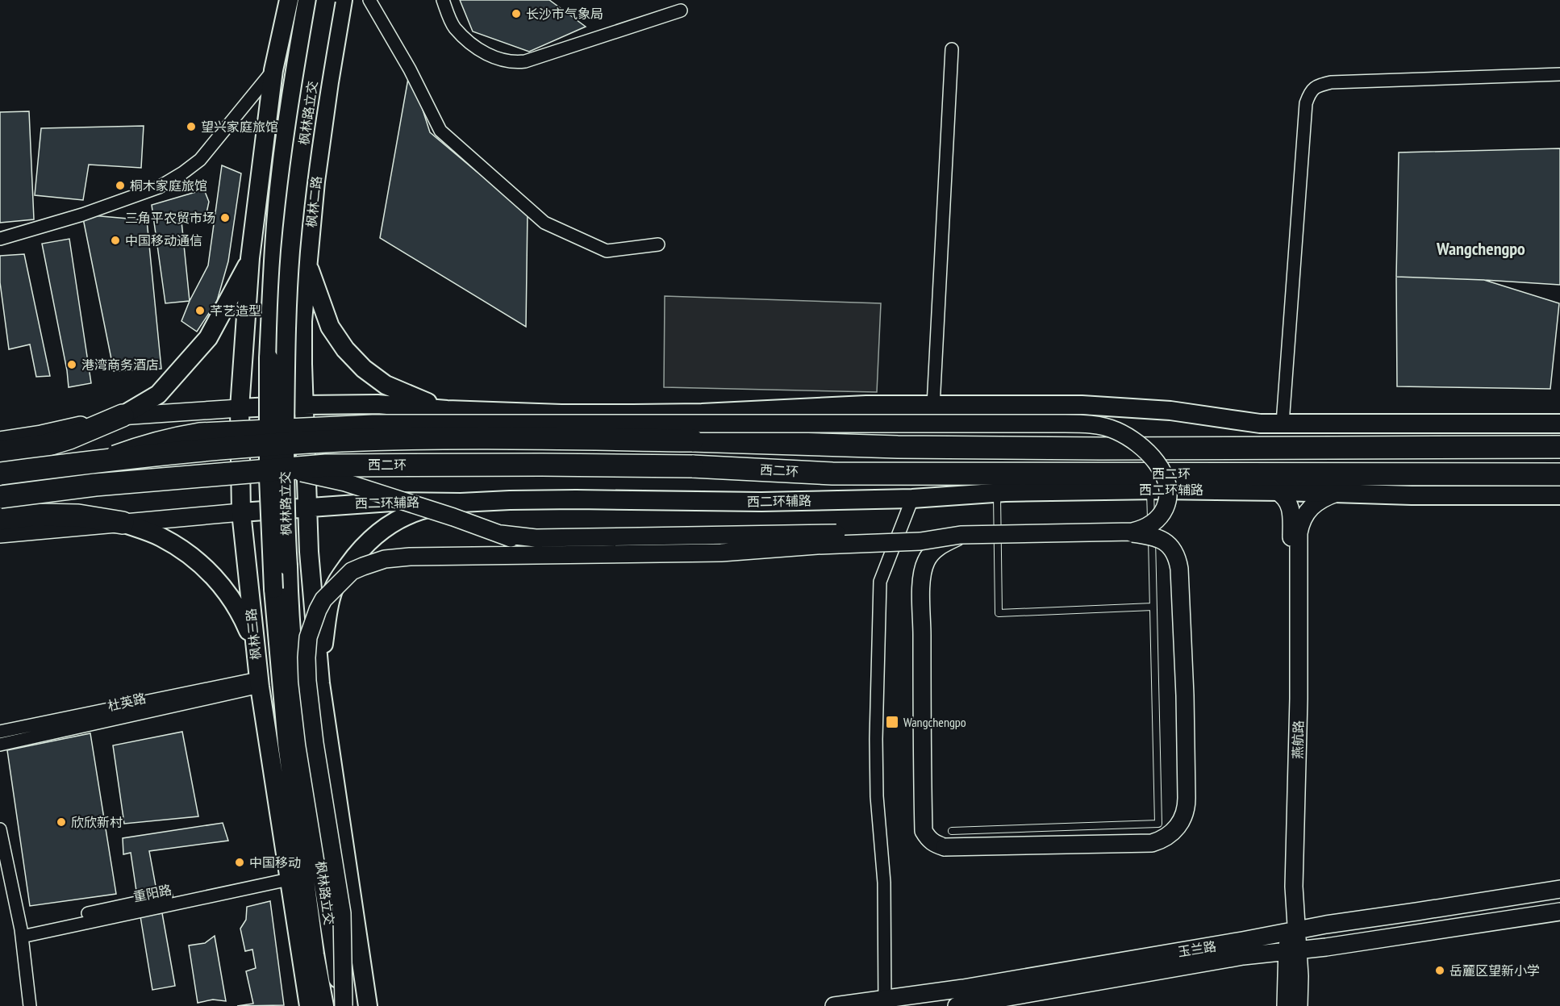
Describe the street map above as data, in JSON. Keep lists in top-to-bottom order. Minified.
{"streets":{"highway":["西二环"],"main road":["枫林路立交","枫林二路","西二环辅路","枫林三路"],"street":["杜英路","燕航路","重阳路","玉兰路"]},"crossings":[["枫林路立交","枫林二路"],["西二环辅路","枫林三路"],["西二环辅路","燕航路"],["枫林三路","杜英路"],["枫林三路","重阳路"],["燕航路","玉兰路"]],"districts":["Wangchengpo"],"places":{"other":["长沙市气象局","望兴家庭旅馆","桐木家庭旅馆","三角平农贸市场","中国移动通信","芊艺造型","港湾商务酒店","欣欣新村","中国移动","岳麓区望新小学"],"transit":["Wangchengpo"]}}
